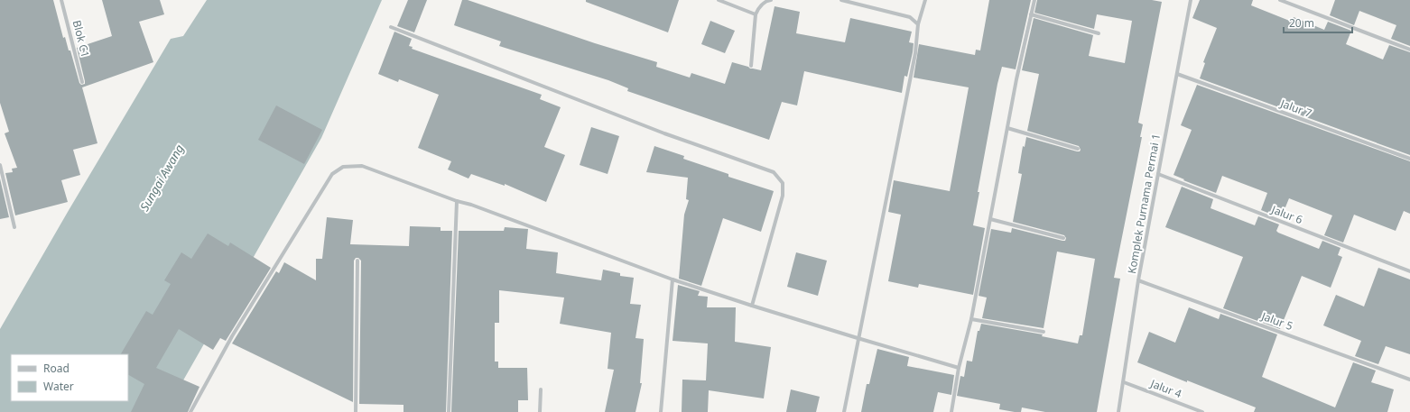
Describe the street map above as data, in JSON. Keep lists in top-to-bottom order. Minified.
{"streets":{"street":["Blok C1","Jalur 7","Komplek Purnama Permai 1","Jalur 6","Jalur 5","Jalur 4"]},"crossings":[["Jalur 7","Komplek Purnama Permai 1"],["Komplek Purnama Permai 1","Jalur 6"],["Komplek Purnama Permai 1","Jalur 5"],["Komplek Purnama Permai 1","Jalur 4"]],"water":["Sungai Awang"],"legend":["Road","Water"],"scale_bar":"20 m"}
